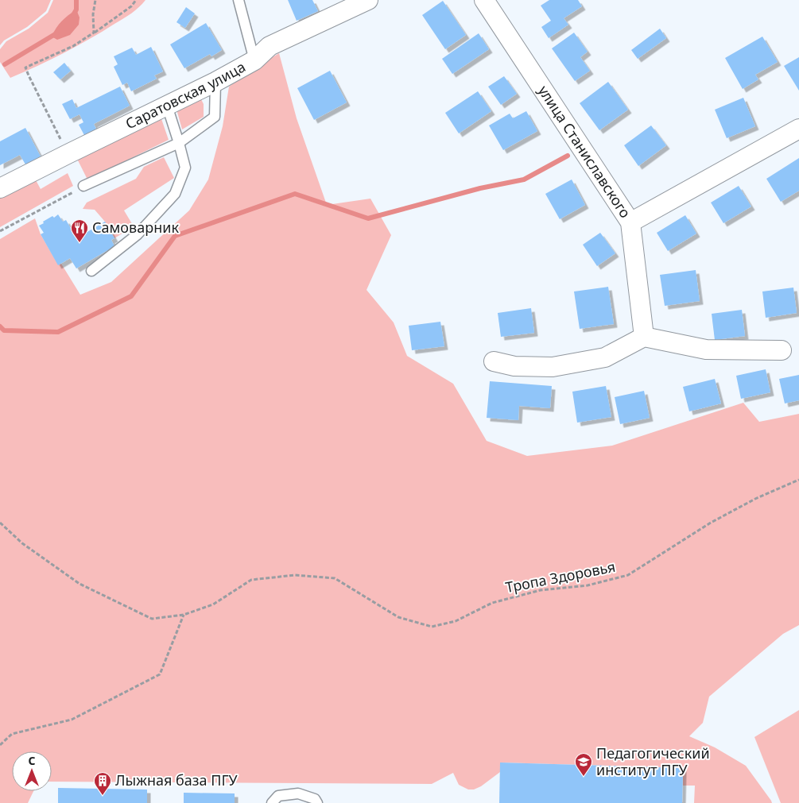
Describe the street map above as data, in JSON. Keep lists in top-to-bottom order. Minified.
{"streets":{"street":["Саратовская улица","улица Станиславского"],"path":["Тропа Здоровья"]},"places":{"restaurant":["Самоварник"],"school or university":["Педагогический институт ПГУ"],"building":["Лыжная база ПГУ"]},"north":"top"}
